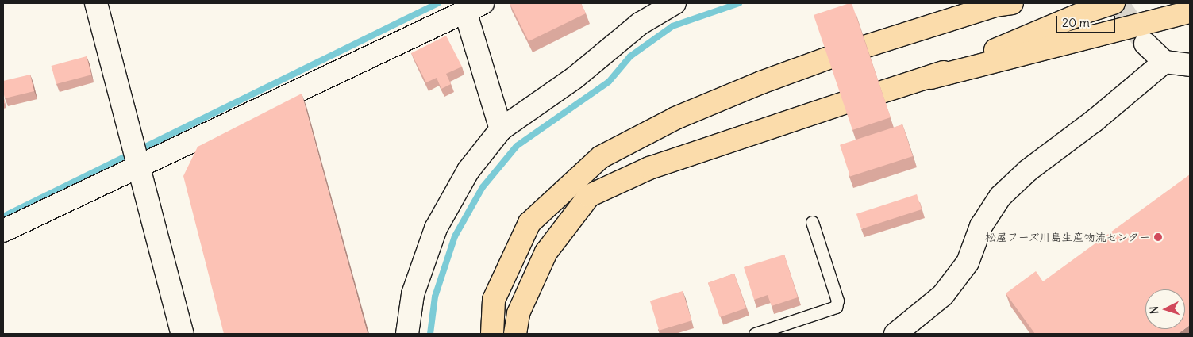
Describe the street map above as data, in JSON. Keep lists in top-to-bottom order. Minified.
{"places":["松屋フーズ川島生産物流センター"],"scale_bar":"20 m","north":"left"}
